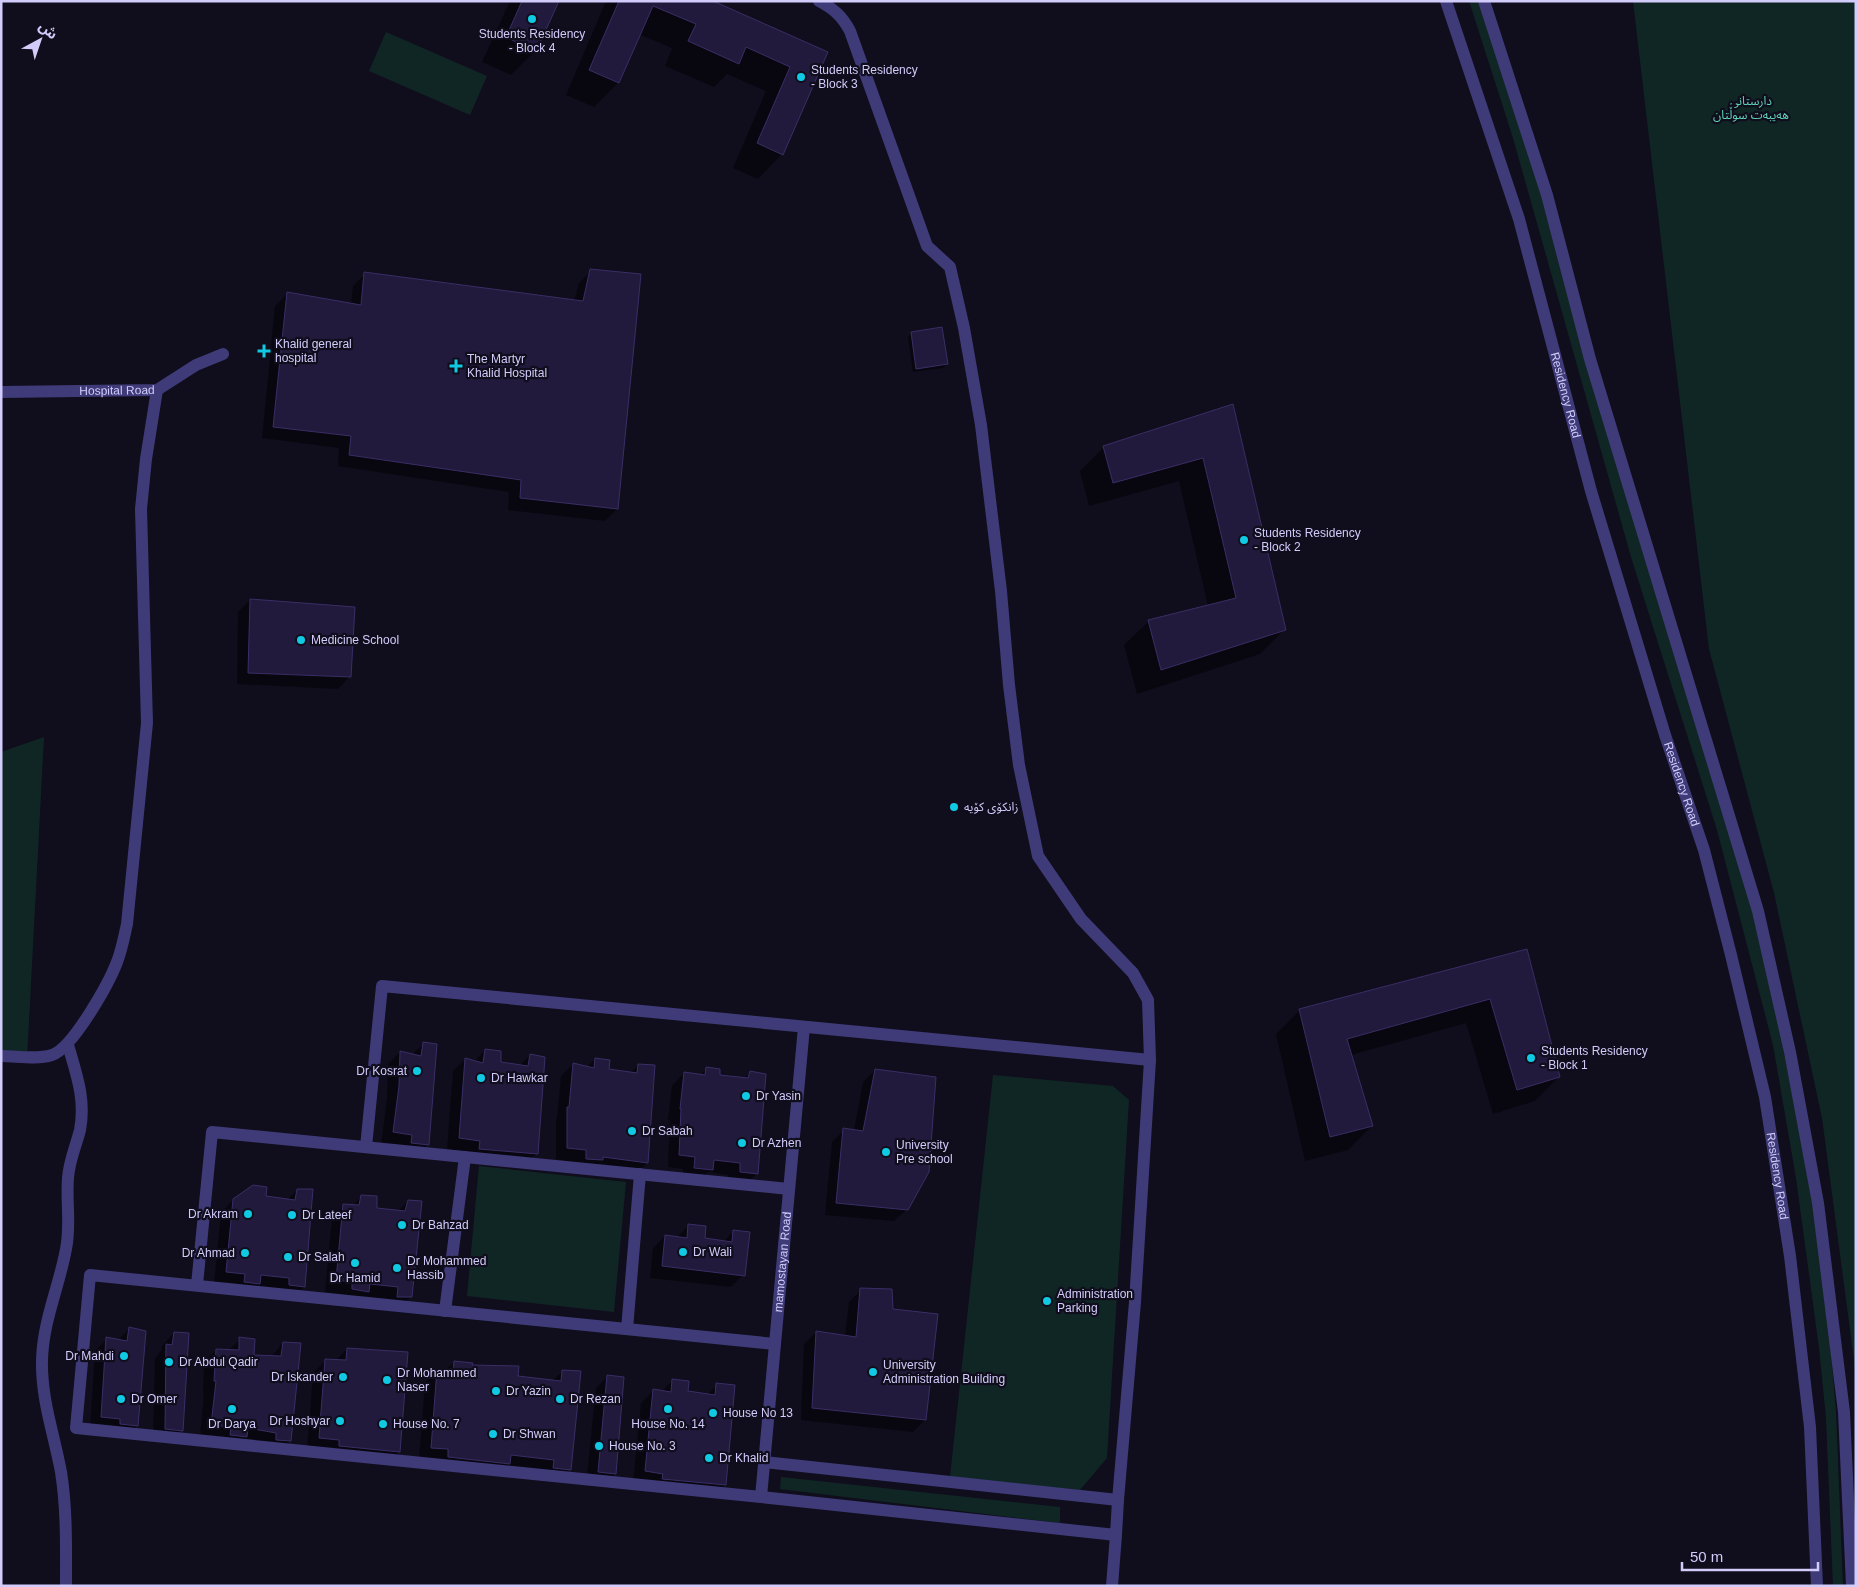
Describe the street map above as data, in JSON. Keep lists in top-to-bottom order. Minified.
{"streets":{"street":["Hospital Road","Residency Road","mamostayan Road"]},"parks":["دارستانی هەیبەت سوڵتان"],"places":{"other":["Students Residency - Block 4","Students Residency - Block 3","Students Residency - Block 2","Medicine School","زانکۆی کۆیە","Students Residency - Block 1","Dr Kosrat","Dr Hawkar","Dr Yasin","Dr Sabah","Dr Azhen","University Pre school","Dr Akram","Dr Lateef","Dr Bahzad","Dr Wali","Dr Ahmad","Dr Salah","Dr Hamid","Dr Mohammed Hassib","Administration Parking","Dr Mahdi","Dr Abdul Qadir","University Administration Building","Dr Iskander","Dr Mohammed Naser","Dr Yazin","Dr Omer","Dr Rezan","Dr Darya","House No. 14","House No 13","Dr Hoshyar","House No. 7","Dr Shwan","House No. 3","Dr Khalid"],"health":["Khalid general hospital","The Martyr Khalid Hospital"]},"scale_bar":"50 m","north":"top right"}
